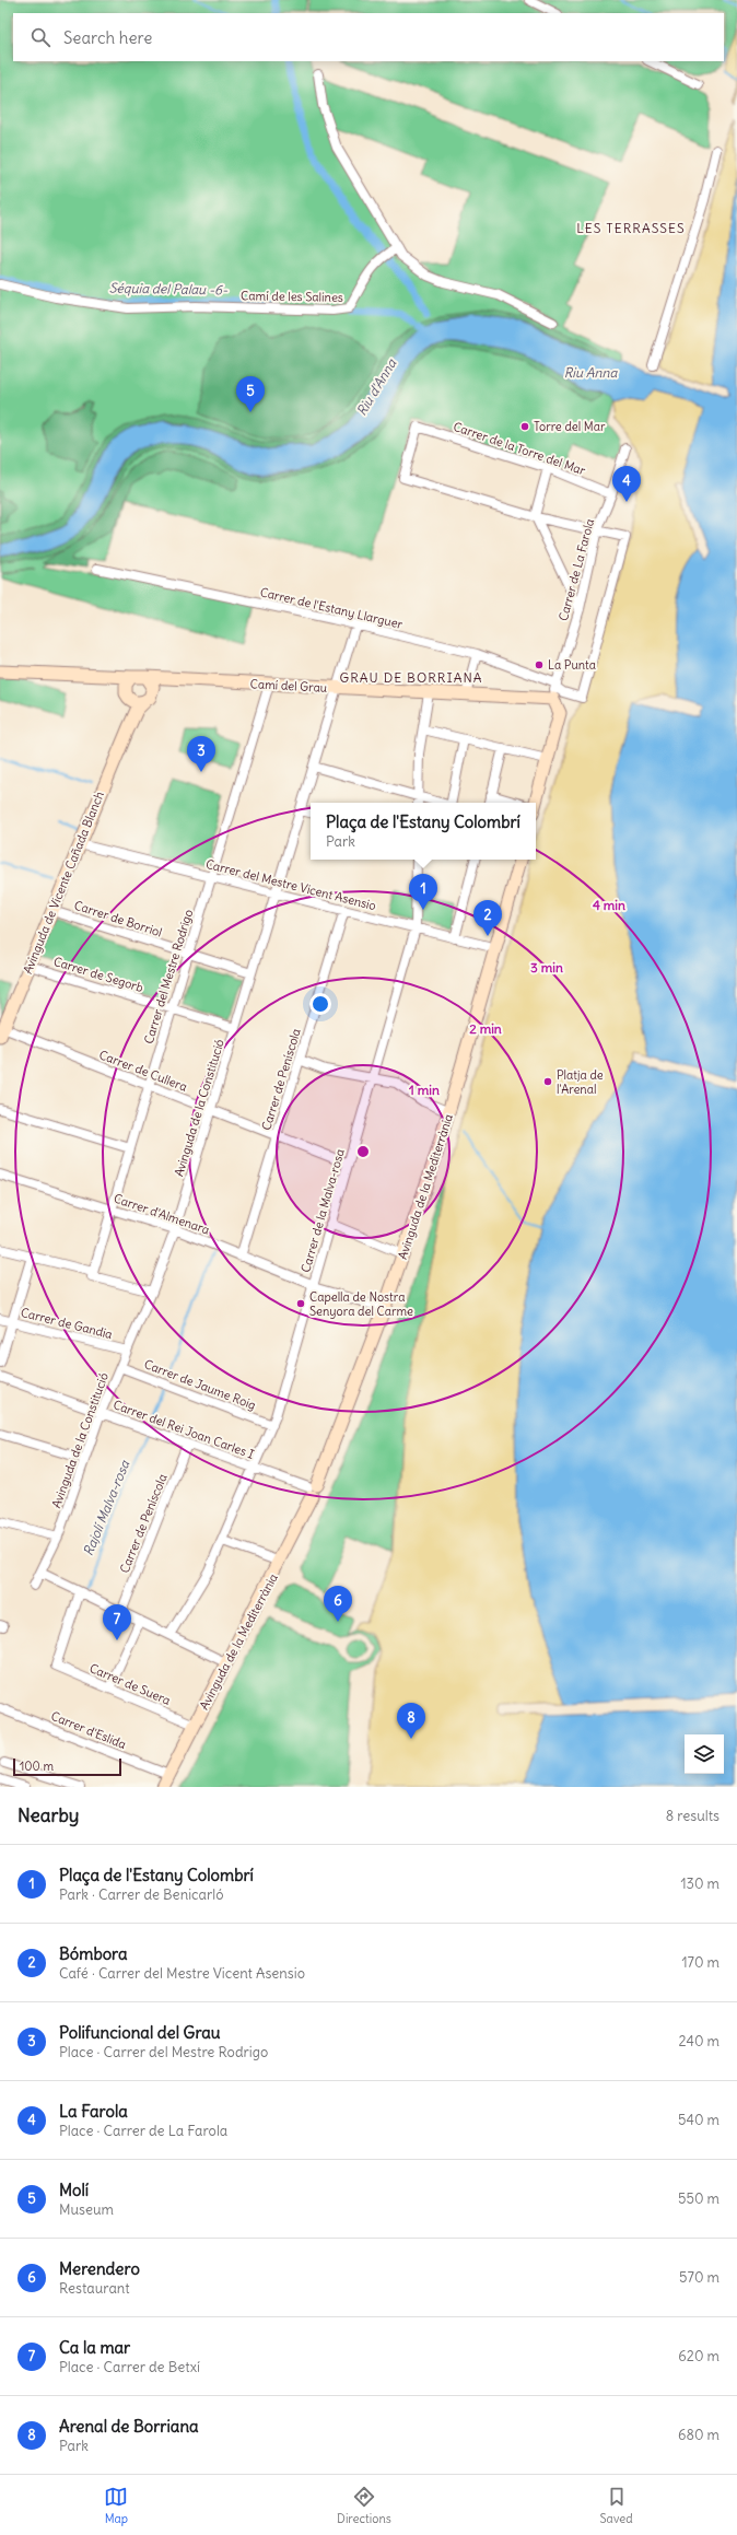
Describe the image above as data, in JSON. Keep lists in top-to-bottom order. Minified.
{"streets":{"street":["Camí de les Salines","Carrer de la Torre del Mar","Carrer de La Farola","Carrer de l'Estany Llarguer","Camí del Grau","Avinguda de Vicente Cañada Blanch","Carrer del Mestre Vicent Asensio","Carrer de Borriol","Carrer de Segorb","Carrer del Mestre Rodrigo","Carrer de Cullera","Carrer de Peníscola","Avinguda de la Constitució","Avinguda de la Mediterrània","Carrer de la Malva-rosa","Carrer d'Almenara","Carrer de Gandia","Carrer de Jaume Roig","Carrer del Rei Joan Carles I","Carrer de Suera","Carrer d'Eslida"]},"crossings":[["Carrer de la Torre del Mar","Carrer de La Farola"],["Carrer de La Farola","Carrer de l'Estany Llarguer"],["Carrer de La Farola","Camí del Grau"],["Carrer de l'Estany Llarguer","Avinguda de la Constitució"],["Camí del Grau","Avinguda de Vicente Cañada Blanch"],["Camí del Grau","Carrer del Mestre Rodrigo"],["Camí del Grau","Avinguda de la Constitució"],["Avinguda de Vicente Cañada Blanch","Carrer del Mestre Vicent Asensio"],["Avinguda de Vicente Cañada Blanch","Carrer de Borriol"],["Avinguda de Vicente Cañada Blanch","Carrer de Segorb"],["Avinguda de Vicente Cañada Blanch","Carrer de Cullera"],["Carrer del Mestre Vicent Asensio","Carrer del Mestre Rodrigo"],["Carrer del Mestre Vicent Asensio","Carrer de Peníscola"],["Carrer del Mestre Vicent Asensio","Avinguda de la Constitució"],["Carrer del Mestre Vicent Asensio","Avinguda de la Mediterrània"],["Carrer del Mestre Vicent Asensio","Carrer de la Malva-rosa"],["Carrer de Borriol","Carrer del Mestre Rodrigo"],["Carrer de Borriol","Avinguda de la Constitució"],["Carrer de Segorb","Carrer del Mestre Rodrigo"],["Carrer de Segorb","Avinguda de la Constitució"],["Carrer del Mestre Rodrigo","Carrer de Cullera"],["Carrer del Mestre Rodrigo","Carrer d'Almenara"],["Carrer de Cullera","Carrer de Peníscola"],["Carrer de Cullera","Avinguda de la Constitució"],["Carrer de Cullera","Carrer de la Malva-rosa"],["Carrer de Peníscola","Carrer d'Almenara"],["Carrer de Peníscola","Carrer del Rei Joan Carles I"],["Avinguda de la Constitució","Carrer d'Almenara"],["Avinguda de la Constitució","Carrer de Gandia"],["Avinguda de la Constitució","Carrer de Jaume Roig"],["Avinguda de la Constitució","Carrer del Rei Joan Carles I"],["Avinguda de la Mediterrània","Carrer d'Almenara"],["Avinguda de la Mediterrània","Carrer del Rei Joan Carles I"],["Avinguda de la Mediterrània","Carrer de Suera"],["Avinguda de la Mediterrània","Carrer d'Eslida"],["Carrer de la Malva-rosa","Carrer d'Almenara"],["Carrer de la Malva-rosa","Carrer de Jaume Roig"],["Carrer de la Malva-rosa","Carrer del Rei Joan Carles I"]],"districts":["LES TERRASSES","GRAU DE BORRIANA"],"water":["Séquia del Palau -6-","Riu Anna","Riu d'Anna","Rajolí Malva-rosa"],"places":["Torre del Mar","La Punta","Platja de l'Arenal","Capella de Nostra Senyora del Carme"],"scale_bar":"100 m","page":{"search":"Search here","pins":["5","4","3","1","2","6","7","8"],"popup":["Plaça de l'Estany Colombrí","Park"],"scale":"100 m","heading":["Nearby","8 results"],"list":[{"mark":"1","name":"Plaça de l'Estany Colombrí","note":"Park · Carrer de Benicarló","value":"130 m"},{"mark":"2","name":"Bómbora","note":"Café · Carrer del Mestre Vicent Asensio","value":"170 m"},{"mark":"3","name":"Polifuncional del Grau","note":"Place · Carrer del Mestre Rodrigo","value":"240 m"},{"mark":"4","name":"La Farola","note":"Place · Carrer de La Farola","value":"540 m"},{"mark":"5","name":"Molí","note":"Museum","value":"550 m"},{"mark":"6","name":"Merendero","note":"Restaurant","value":"570 m"},{"mark":"7","name":"Ca la mar","note":"Place · Carrer de Betxí","value":"620 m"},{"mark":"8","name":"Arenal de Borriana","note":"Park","value":"680 m"}],"nav":["Map","Directions","Saved"]},"rings":["4 min","3 min","2 min","1 min"]}
